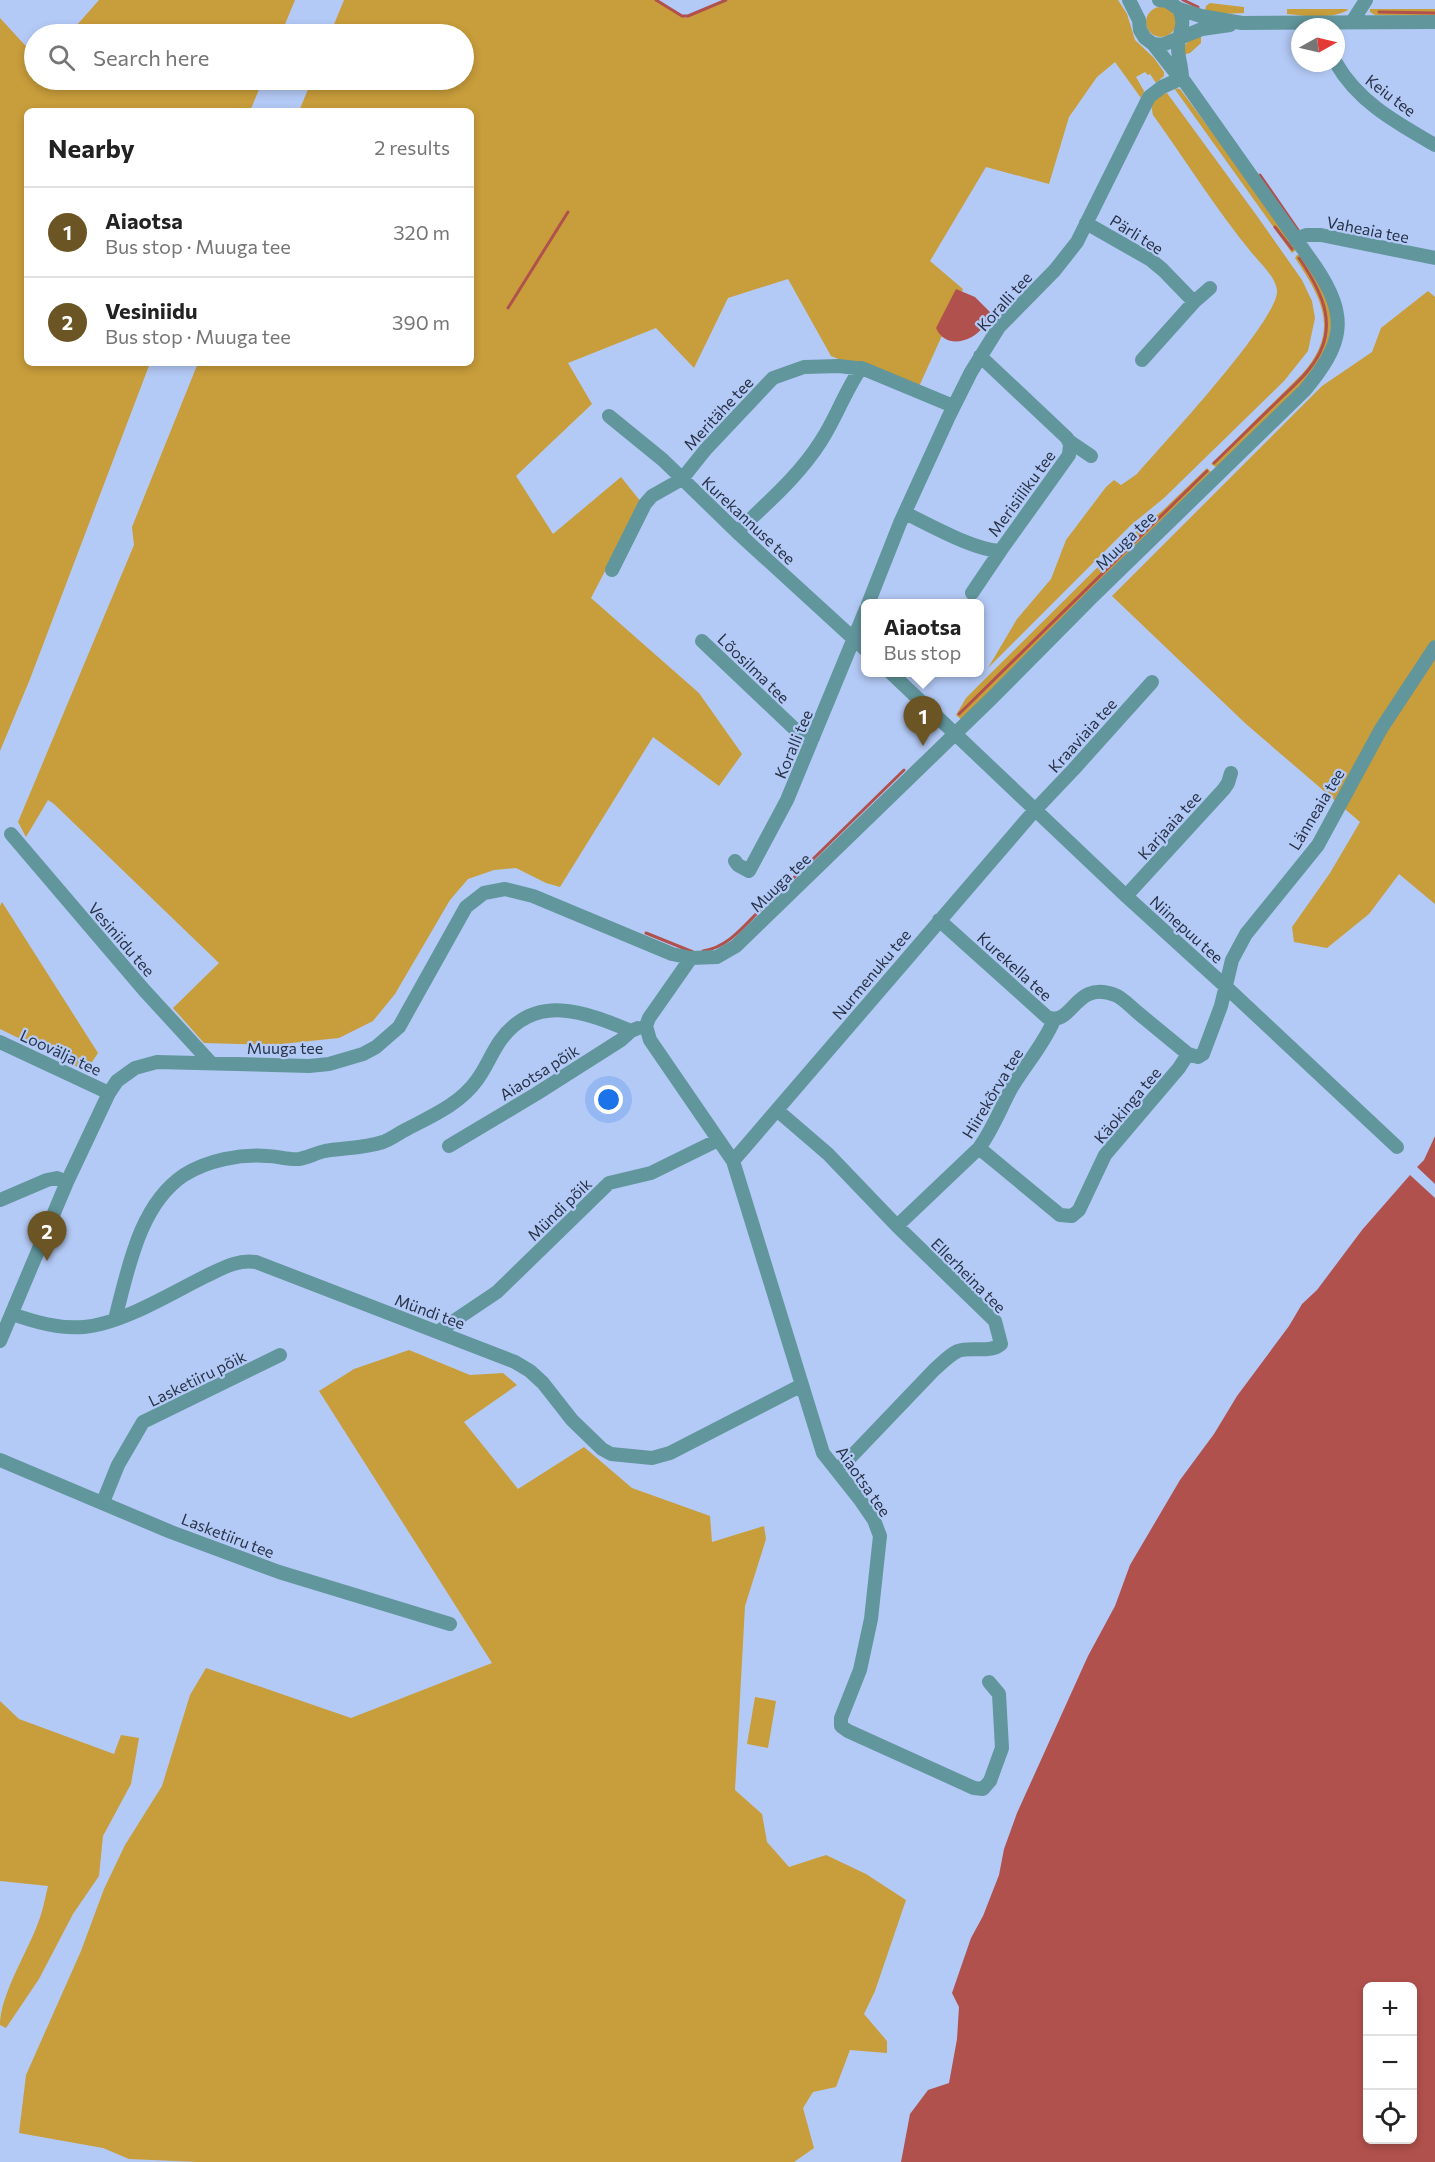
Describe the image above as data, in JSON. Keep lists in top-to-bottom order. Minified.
{"streets":{"street":["Keiu tee","Vaheaia tee","Pärli tee","Koralli tee","Meritähe tee","Merisiiliku tee","Kurekannuse tee","Muuga tee","Lõosilma tee","Kraaviaia tee","Länneaia tee","Karjaaia tee","Niinepuu tee","Vesiniidu tee","Kurekella tee","Nurmenuku tee","Loovälja tee","Aiaotsa põik","Hiirekõrva tee","Käokinga tee","Mündi põik","Ellerheina tee","Mündi tee","Lasketiiru põik","Aiaotsa tee","Lasketiiru tee"]},"crossings":[["Vaheaia tee","Muuga tee"],["Pärli tee","Koralli tee"],["Koralli tee","Meritähe tee"],["Koralli tee","Merisiiliku tee"],["Koralli tee","Kurekannuse tee"],["Koralli tee","Muuga tee"],["Koralli tee","Lõosilma tee"],["Meritähe tee","Kurekannuse tee"],["Muuga tee","Niinepuu tee"],["Muuga tee","Vesiniidu tee"],["Muuga tee","Loovälja tee"],["Muuga tee","Mündi tee"],["Kraaviaia tee","Niinepuu tee"],["Kraaviaia tee","Nurmenuku tee"],["Länneaia tee","Niinepuu tee"],["Länneaia tee","Käokinga tee"],["Karjaaia tee","Niinepuu tee"],["Niinepuu tee","Nurmenuku tee"],["Niinepuu tee","Käokinga tee"],["Kurekella tee","Nurmenuku tee"],["Kurekella tee","Hiirekõrva tee"],["Kurekella tee","Käokinga tee"],["Nurmenuku tee","Ellerheina tee"],["Nurmenuku tee","Aiaotsa tee"],["Aiaotsa põik","Aiaotsa tee"],["Hiirekõrva tee","Käokinga tee"],["Hiirekõrva tee","Ellerheina tee"],["Mündi põik","Mündi tee"],["Mündi põik","Aiaotsa tee"],["Ellerheina tee","Aiaotsa tee"],["Mündi tee","Aiaotsa tee"],["Lasketiiru põik","Lasketiiru tee"]],"north":"right","page":{"search":"Search here","heading":["Nearby","2 results"],"list":[{"mark":"1","name":"Aiaotsa","note":"Bus stop · Muuga tee","value":"320 m"},{"mark":"2","name":"Vesiniidu","note":"Bus stop · Muuga tee","value":"390 m"}],"popup":["Aiaotsa","Bus stop"],"pins":["1","2"],"map_buttons":["+","−"]}}
